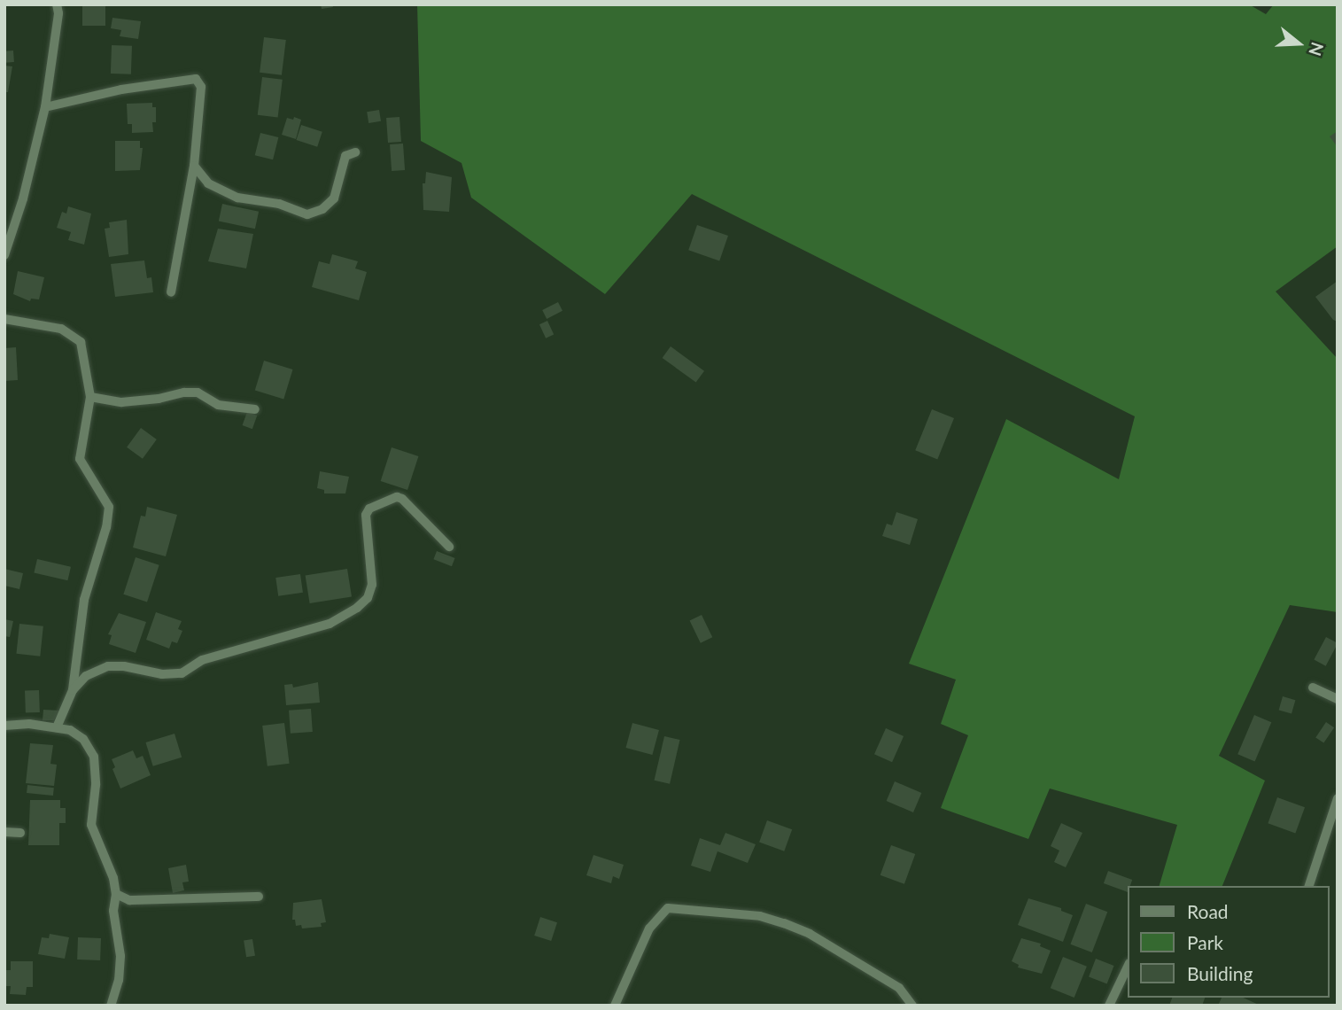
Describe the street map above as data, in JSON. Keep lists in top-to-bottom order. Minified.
{"legend":["Road","Park","Building"],"north":"right"}
